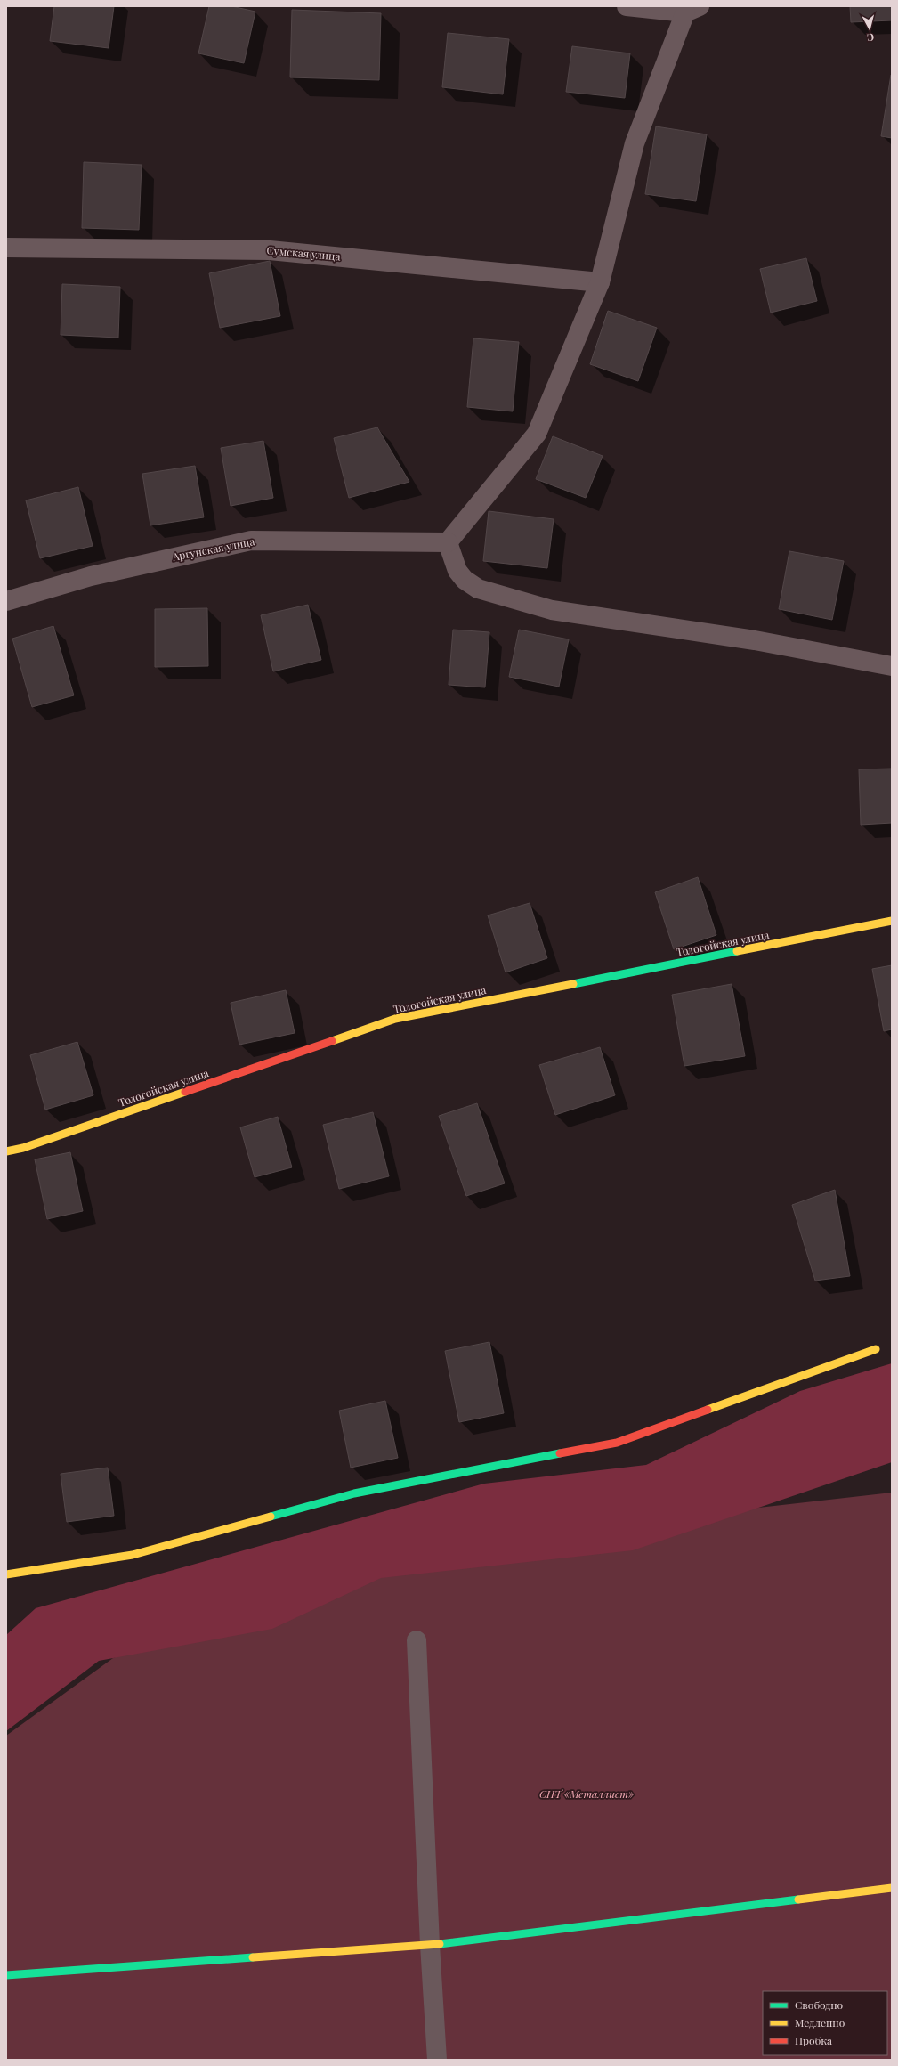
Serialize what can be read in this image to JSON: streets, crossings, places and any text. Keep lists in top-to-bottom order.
{
  "streets": {
    "street": ["Сумская улица", "Аргунская улица", "Тологойская улица"]
  },
  "parks": ["СНТ «Металлист»"],
  "legend": ["Свободно", "Медленно", "Пробка"],
  "north": "bottom"
}
